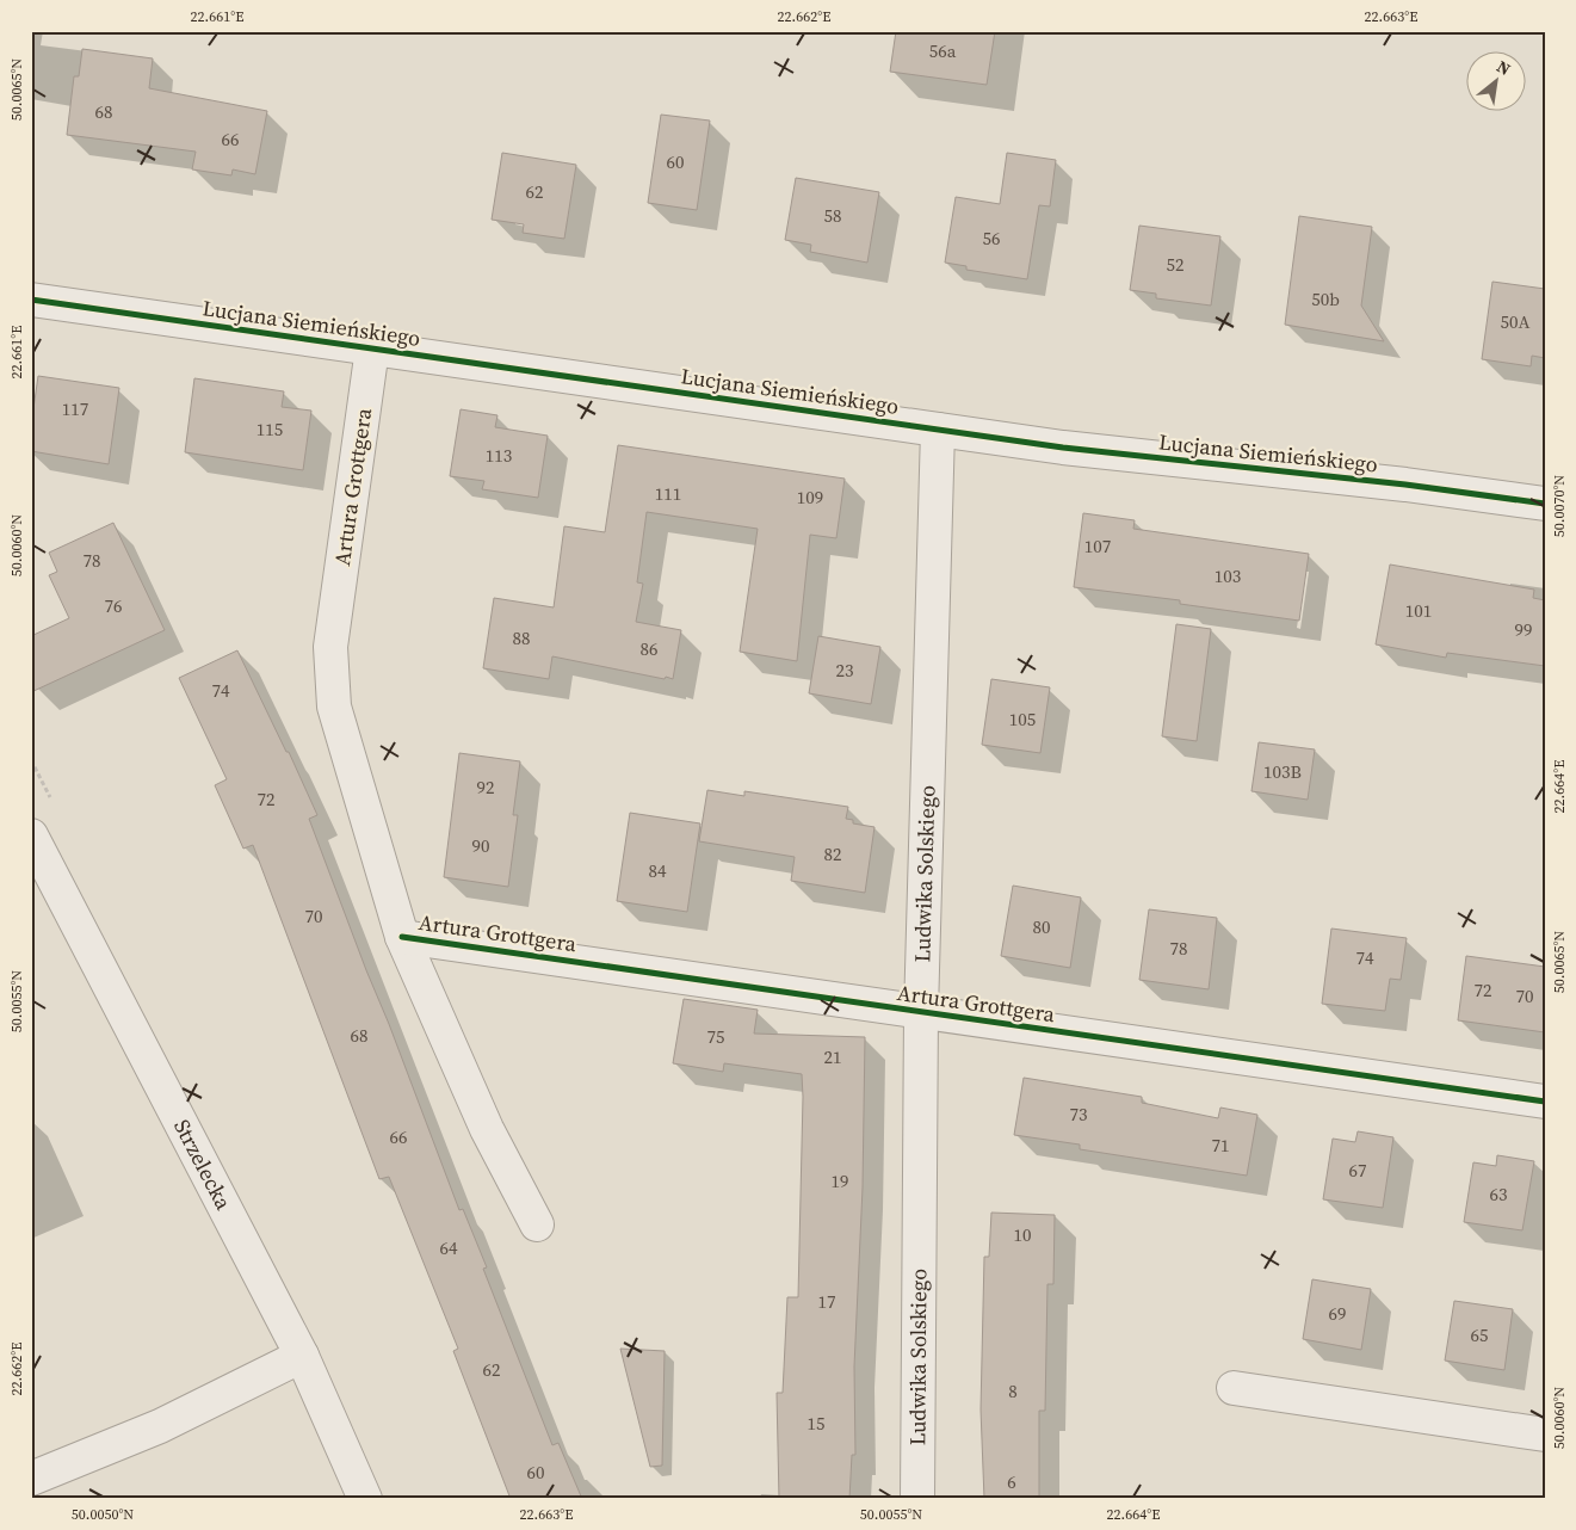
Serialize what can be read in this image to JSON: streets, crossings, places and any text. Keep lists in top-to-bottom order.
{
  "streets": {
    "street": [
      "Lucjana Siemieńskiego",
      "Artura Grottgera",
      "Ludwika Solskiego",
      "Strzelecka"
    ]
  },
  "crossings": [
    ["Lucjana Siemieńskiego", "Artura Grottgera"],
    ["Lucjana Siemieńskiego", "Ludwika Solskiego"],
    ["Artura Grottgera", "Ludwika Solskiego"]
  ],
  "house_numbers": [
    "56a",
    "68",
    "66",
    "60",
    "62",
    "58",
    "56",
    "52",
    "50b",
    "50A",
    "117",
    "115",
    "113",
    "111",
    "109",
    "107",
    "78",
    "103",
    "76",
    "101",
    "99",
    "88",
    "86",
    "23",
    "74",
    "105",
    "103B",
    "92",
    "72",
    "90",
    "82",
    "84",
    "70",
    "80",
    "78",
    "74",
    "72",
    "70",
    "68",
    "75",
    "21",
    "73",
    "66",
    "71",
    "67",
    "19",
    "63",
    "10",
    "64",
    "17",
    "69",
    "65",
    "62",
    "8",
    "15",
    "60",
    "6"
  ],
  "north": "top right",
  "coordinates": [
    "22.661°E",
    "22.662°E",
    "22.663°E",
    "50.0065°N",
    "50.0070°N",
    "50.0060°N",
    "22.664°E",
    "50.0055°N",
    "50.0050°N"
  ]
}
